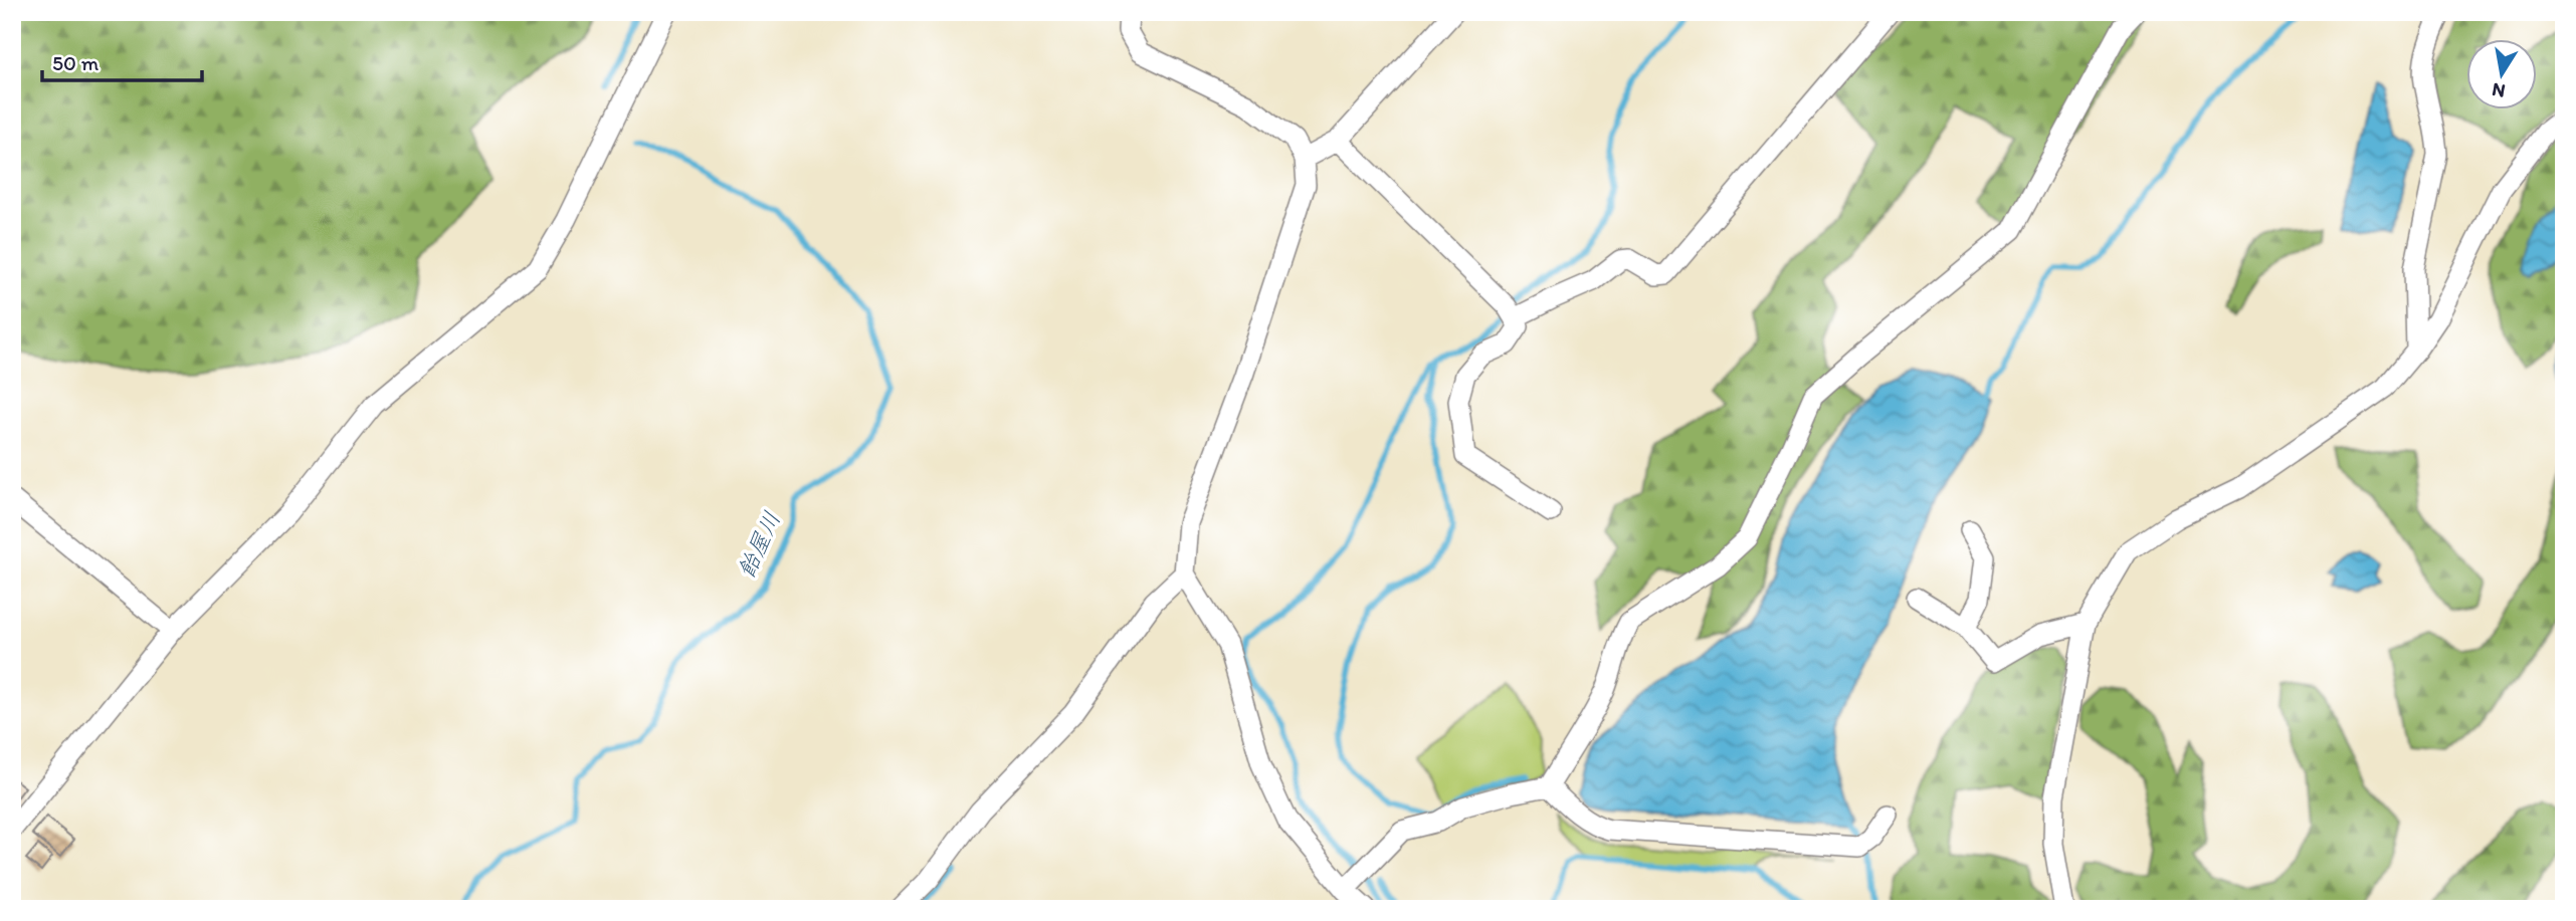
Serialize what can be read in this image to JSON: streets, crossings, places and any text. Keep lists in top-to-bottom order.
{
  "water": ["飴屋川"],
  "scale_bar": "50 m",
  "north": "bottom"
}
